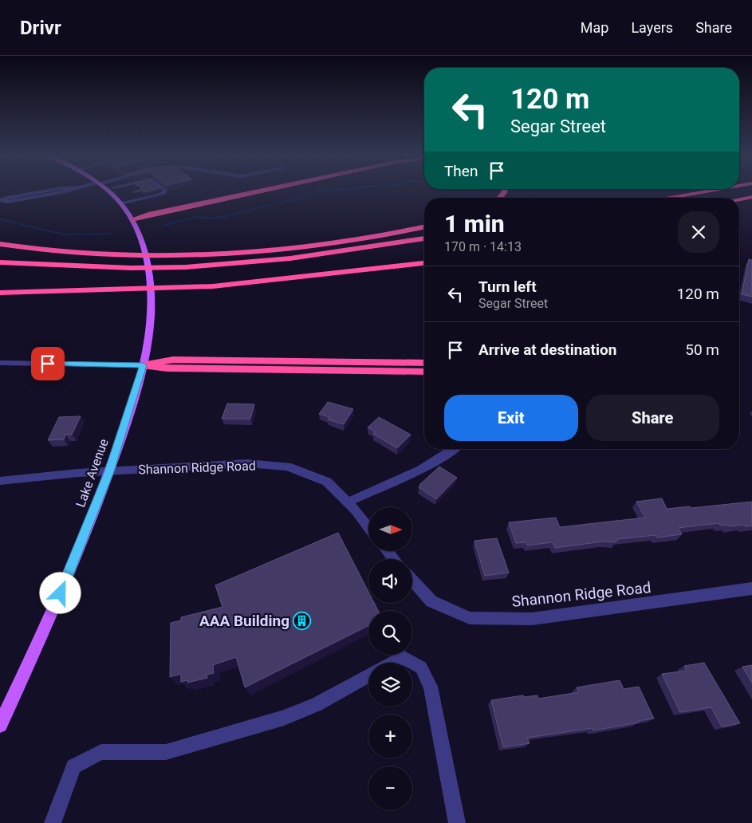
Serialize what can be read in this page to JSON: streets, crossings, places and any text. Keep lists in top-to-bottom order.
{
  "streets": {
    "main road": ["Lake Avenue"],
    "street": ["Shannon Ridge Road"]
  },
  "crossings": [
    ["Shannon Ridge Road", "Lake Avenue"]
  ],
  "places": {
    "building": ["AAA Building"]
  },
  "north": "right",
  "page": {
    "header": "Drivr",
    "nav": ["Map", "Layers", "Share"],
    "turn": ["120 m", "Segar Street"],
    "then": "Then",
    "heading": ["1 min", "170 m · 14:13"],
    "list": [
      {
        "name": "Turn left",
        "note": "Segar Street",
        "value": "120 m"
      },
      {
        "name": "Arrive at destination",
        "value": "50 m"
      }
    ],
    "buttons": ["Exit", "Share"],
    "map_buttons": ["+", "−"]
  }
}
